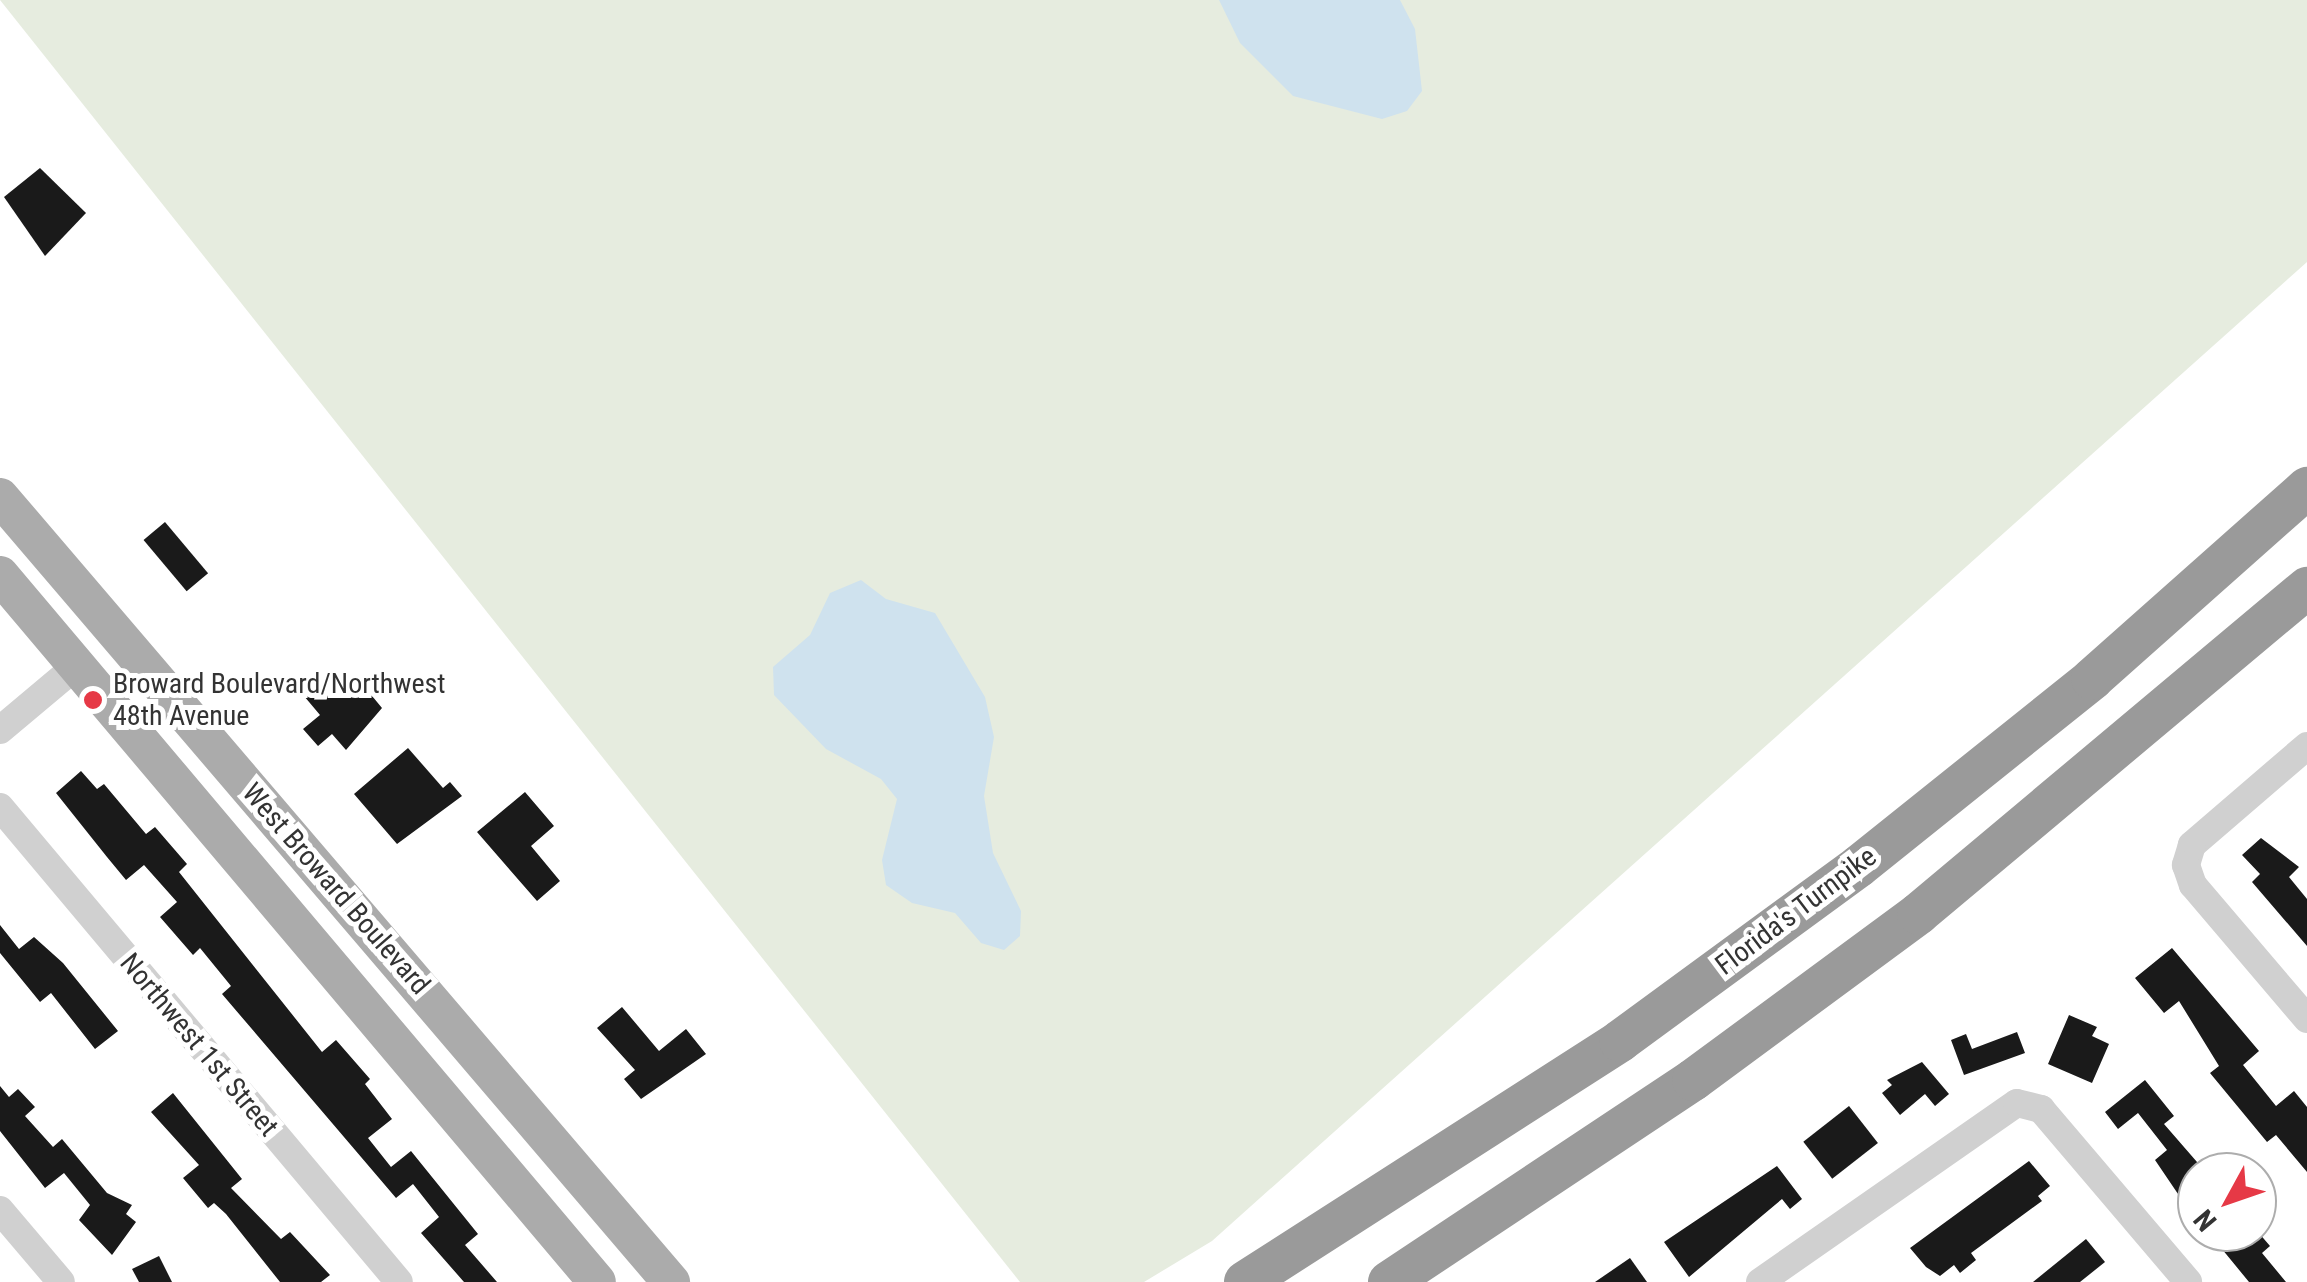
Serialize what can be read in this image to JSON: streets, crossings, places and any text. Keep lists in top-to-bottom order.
{
  "streets": {
    "highway": ["Florida's Turnpike"],
    "main road": ["West Broward Boulevard"],
    "street": ["Northwest 1st Street"]
  },
  "places": ["Broward Boulevard/Northwest 48th Avenue"],
  "north": "bottom left"
}
